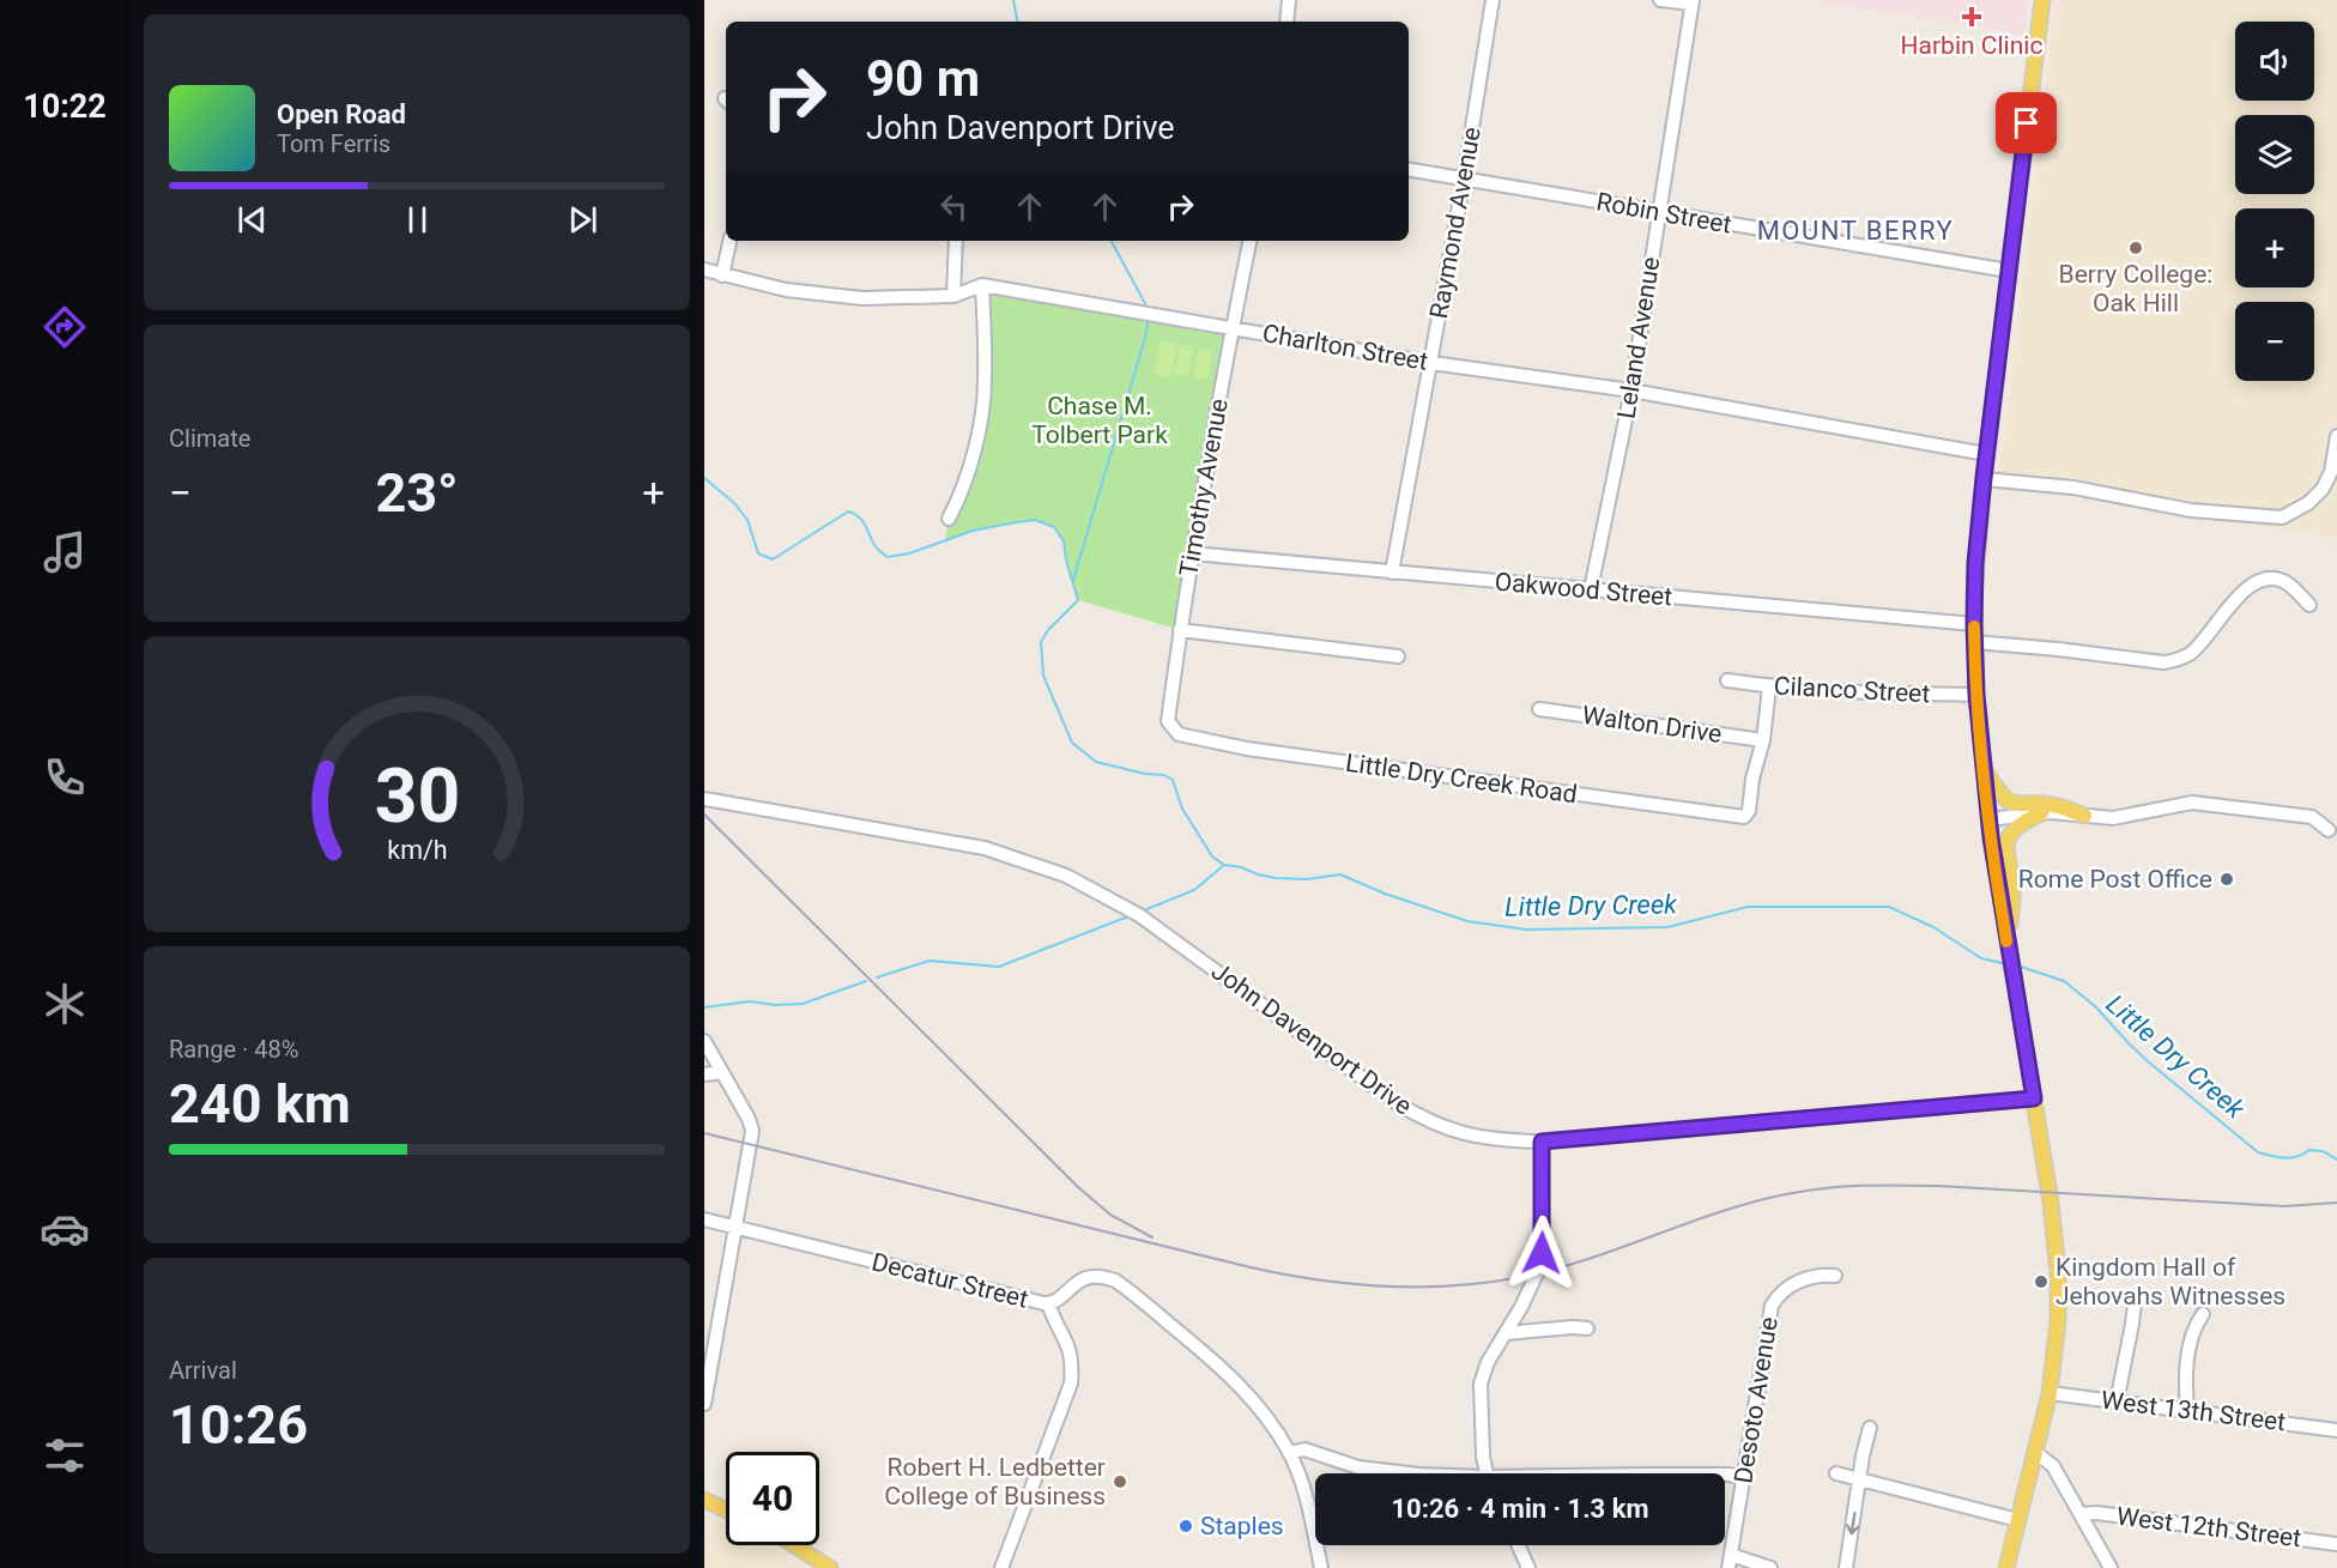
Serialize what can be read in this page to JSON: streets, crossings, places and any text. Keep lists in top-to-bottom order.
{
  "streets": {
    "street": [
      "Robin Street",
      "Raymond Avenue",
      "Leland Avenue",
      "Charlton Street",
      "Timothy Avenue",
      "Oakwood Street",
      "Cilanco Street",
      "Walton Drive",
      "Little Dry Creek Road",
      "John Davenport Drive",
      "Decatur Street",
      "Desoto Avenue",
      "West 13th Street",
      "West 12th Street"
    ]
  },
  "crossings": [
    ["Robin Street", "Raymond Avenue"],
    ["Robin Street", "Leland Avenue"],
    ["Raymond Avenue", "Charlton Street"],
    ["Raymond Avenue", "Oakwood Street"],
    ["Leland Avenue", "Charlton Street"],
    ["Leland Avenue", "Oakwood Street"],
    ["Charlton Street", "Timothy Avenue"],
    ["Timothy Avenue", "Oakwood Street"],
    ["Timothy Avenue", "Little Dry Creek Road"],
    ["Walton Drive", "Little Dry Creek Road"]
  ],
  "districts": ["MOUNT BERRY"],
  "water": ["Little Dry Creek"],
  "parks": ["Chase M. Tolbert Park"],
  "places": {
    "health": ["Harbin Clinic"],
    "other": [
      "Berry College: Oak Hill",
      "Rome Post Office",
      "Kingdom Hall of Jehovahs Witnesses",
      "Robert H. Ledbetter College of Business",
      "Staples"
    ]
  },
  "page": {
    "tabs": "10:22",
    "map_buttons": ["+", "−"],
    "turn": ["90 m", "John Davenport Drive"],
    "song": ["Open Road", "Tom Ferris"],
    "tile": [
      "Climate",
      ["Range · 48%", "240 km"],
      ["Arrival", "10:26"]
    ],
    "heat": ["−", "23°", "+"],
    "limit": "40",
    "trip": "10:26 · 4 min · 1.3 km",
    "gauge": ["30", "km/h"]
  }
}
